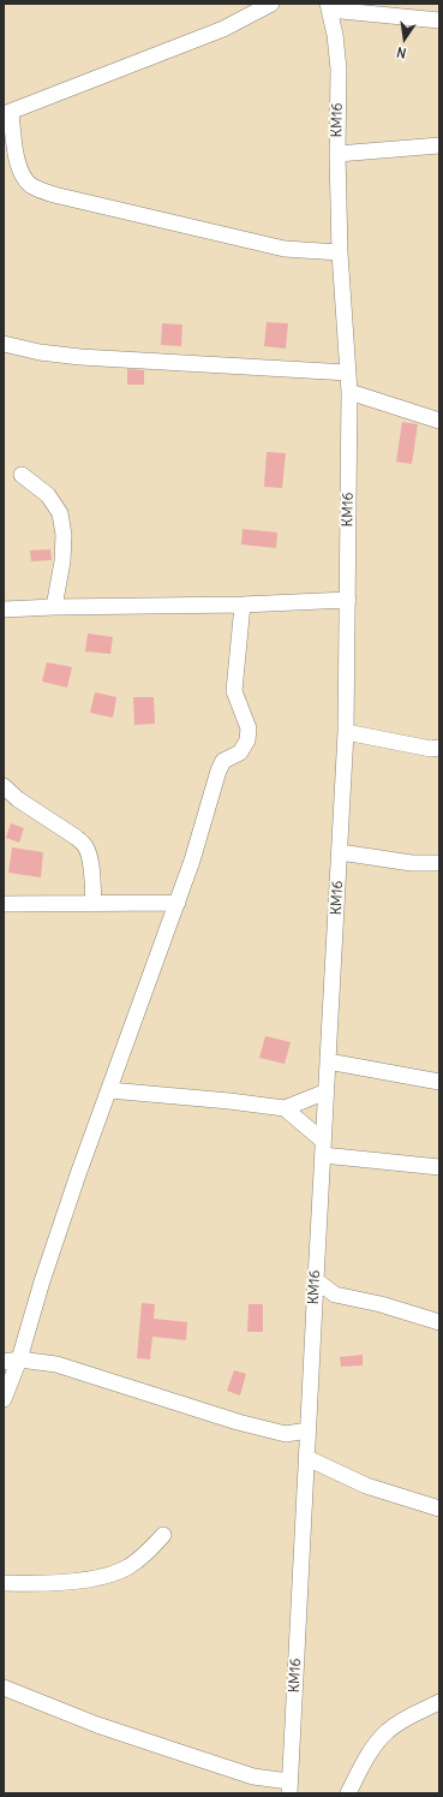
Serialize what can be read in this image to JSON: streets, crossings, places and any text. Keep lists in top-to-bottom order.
{
  "streets": {
    "street": ["KM16"]
  },
  "north": "bottom"
}
